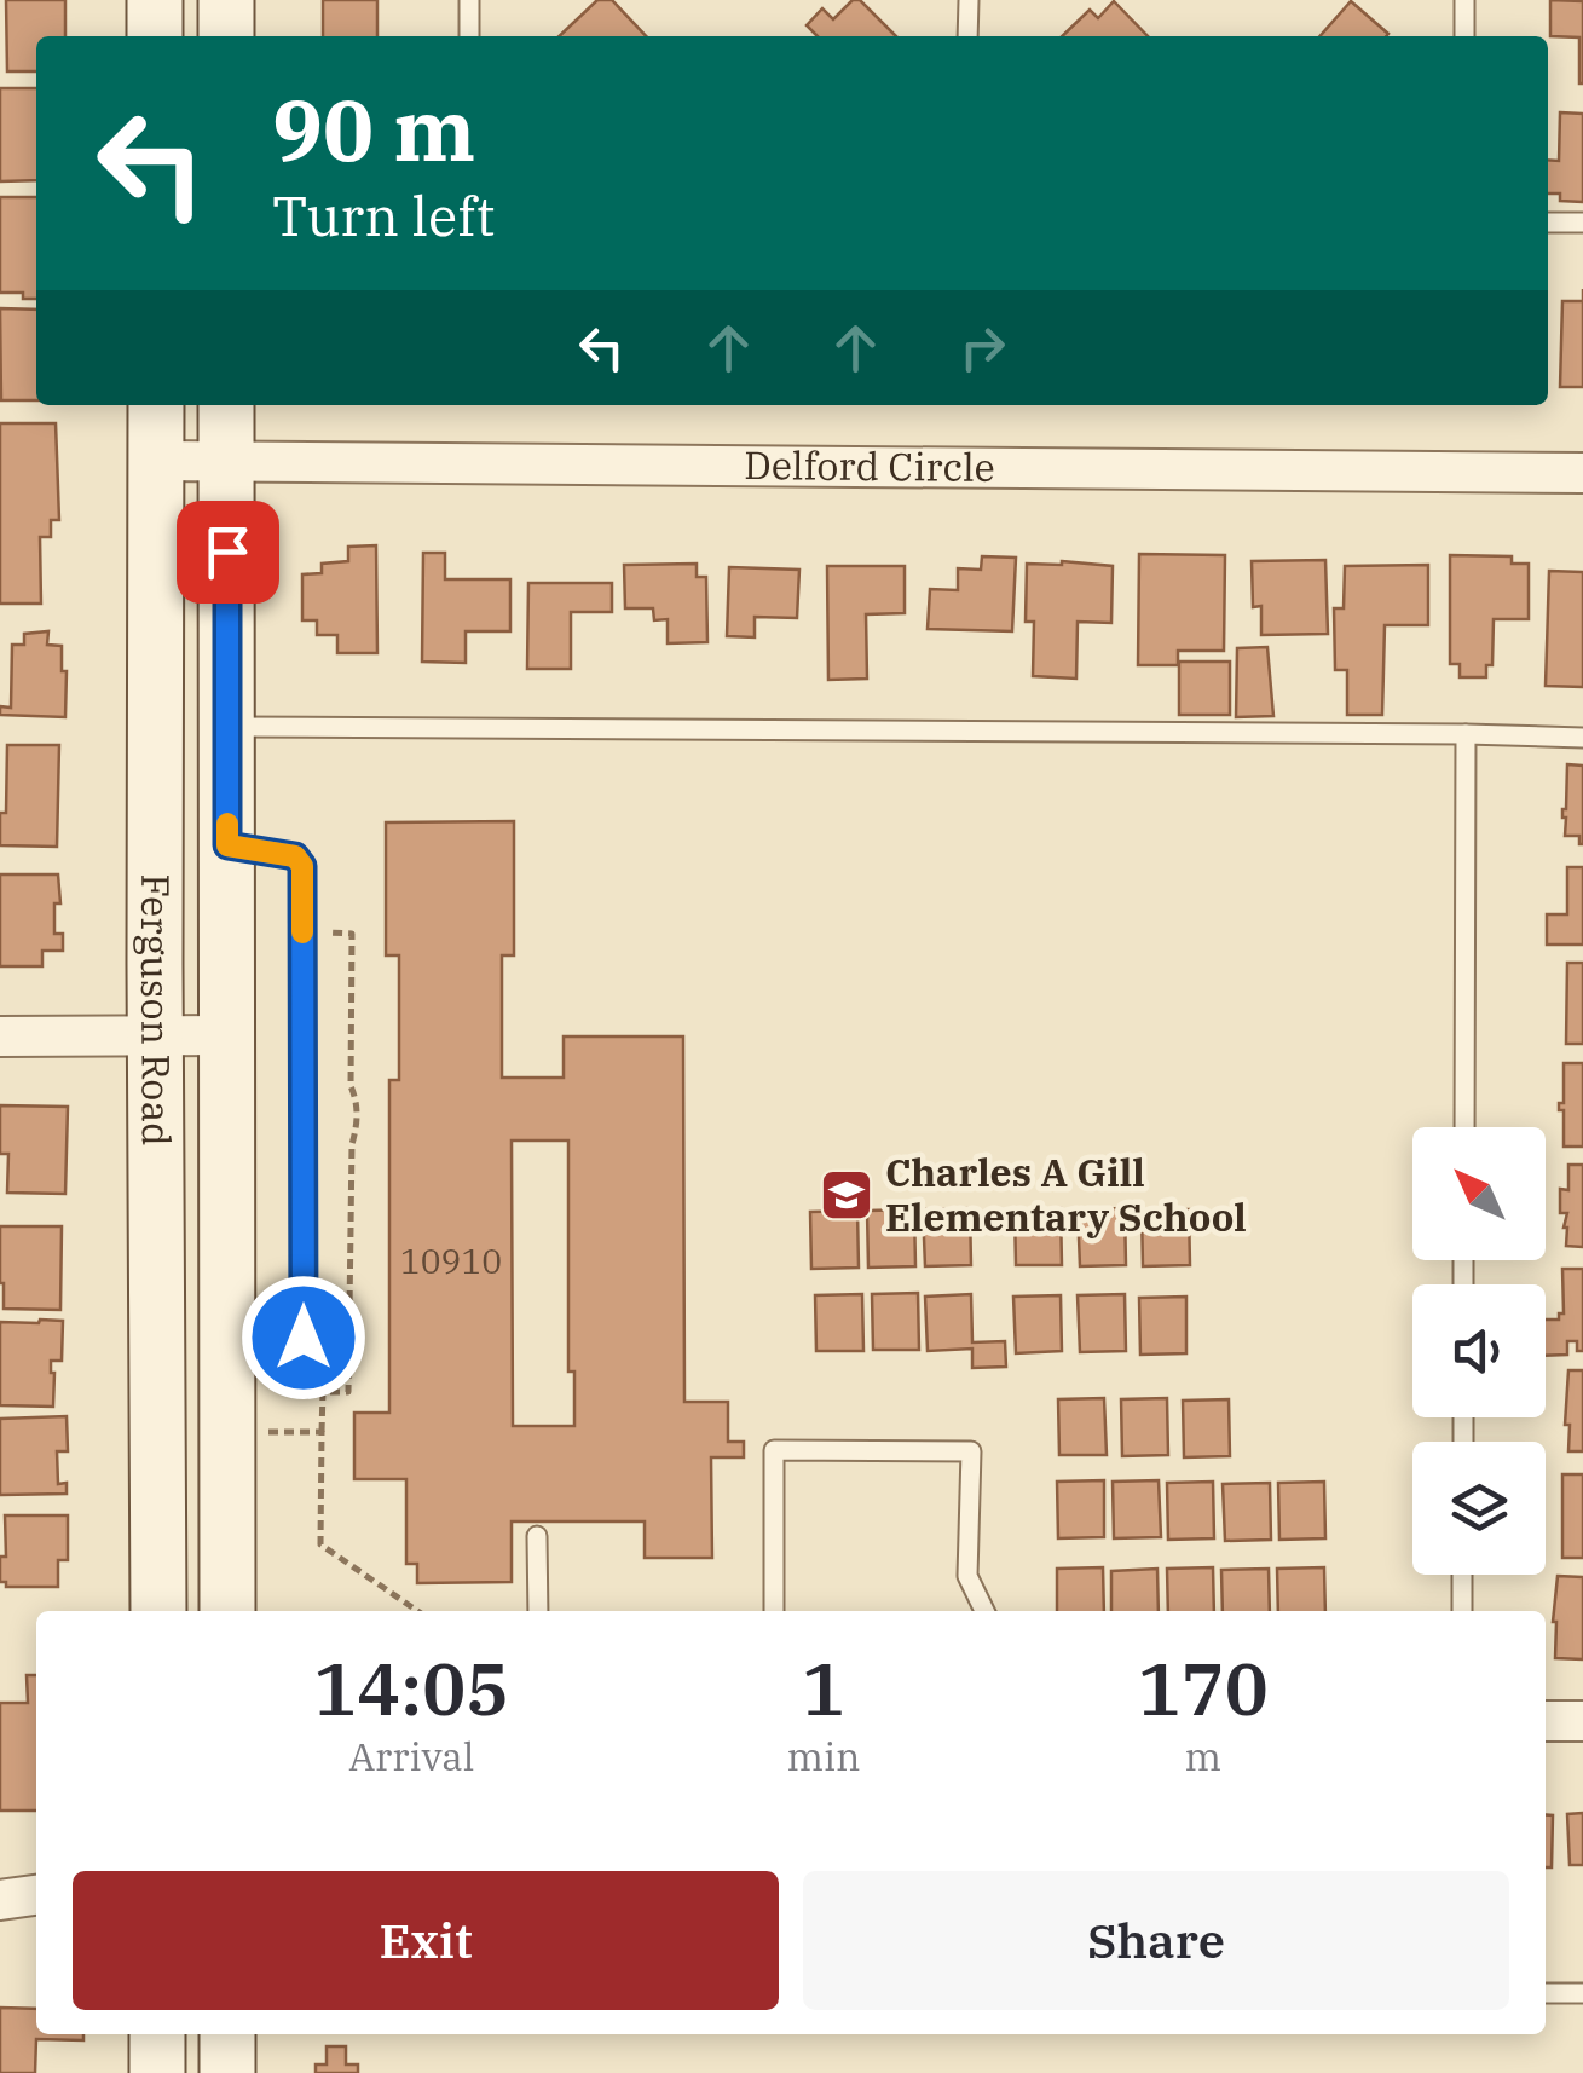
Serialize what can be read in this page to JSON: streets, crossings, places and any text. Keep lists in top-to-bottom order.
{
  "streets": {
    "main road": ["Ferguson Road"],
    "street": ["Delford Circle"]
  },
  "crossings": [
    ["Delford Circle", "Ferguson Road"]
  ],
  "places": {
    "school or university": ["Charles A Gill Elementary School"]
  },
  "house_numbers": ["10910"],
  "north": "top left",
  "page": {
    "turn": ["90 m", "Turn left"],
    "eta": [
      "14:05",
      "Arrival",
      "1",
      "min",
      "170",
      "m"
    ],
    "buttons": ["Exit", "Share"]
  }
}
